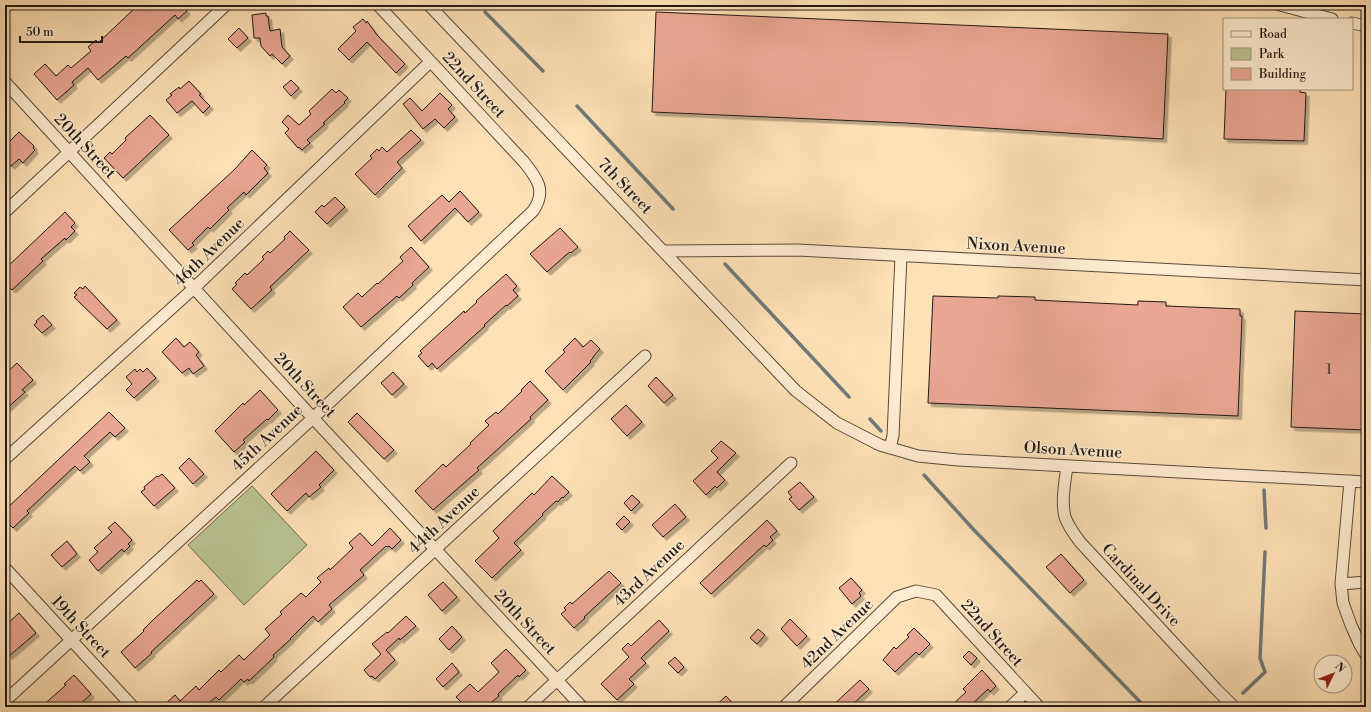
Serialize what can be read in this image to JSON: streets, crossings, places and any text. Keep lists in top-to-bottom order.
{
  "streets": {
    "street": [
      "22nd Street",
      "20th Street",
      "7th Street",
      "Nixon Avenue",
      "46th Avenue",
      "45th Avenue",
      "Olson Avenue",
      "44th Avenue",
      "43rd Avenue",
      "Cardinal Drive",
      "19th Street",
      "42nd Avenue"
    ]
  },
  "crossings": [
    ["22nd Street", "46th Avenue"],
    ["22nd Street", "45th Avenue"],
    ["22nd Street", "42nd Avenue"],
    ["20th Street", "46th Avenue"],
    ["20th Street", "45th Avenue"],
    ["20th Street", "44th Avenue"],
    ["20th Street", "43rd Avenue"],
    ["7th Street", "Nixon Avenue"],
    ["7th Street", "Olson Avenue"],
    ["45th Avenue", "19th Street"],
    ["Olson Avenue", "Cardinal Drive"]
  ],
  "house_numbers": ["1"],
  "legend": ["Road", "Park", "Building"],
  "scale_bar": "50 m",
  "north": "top right"
}
